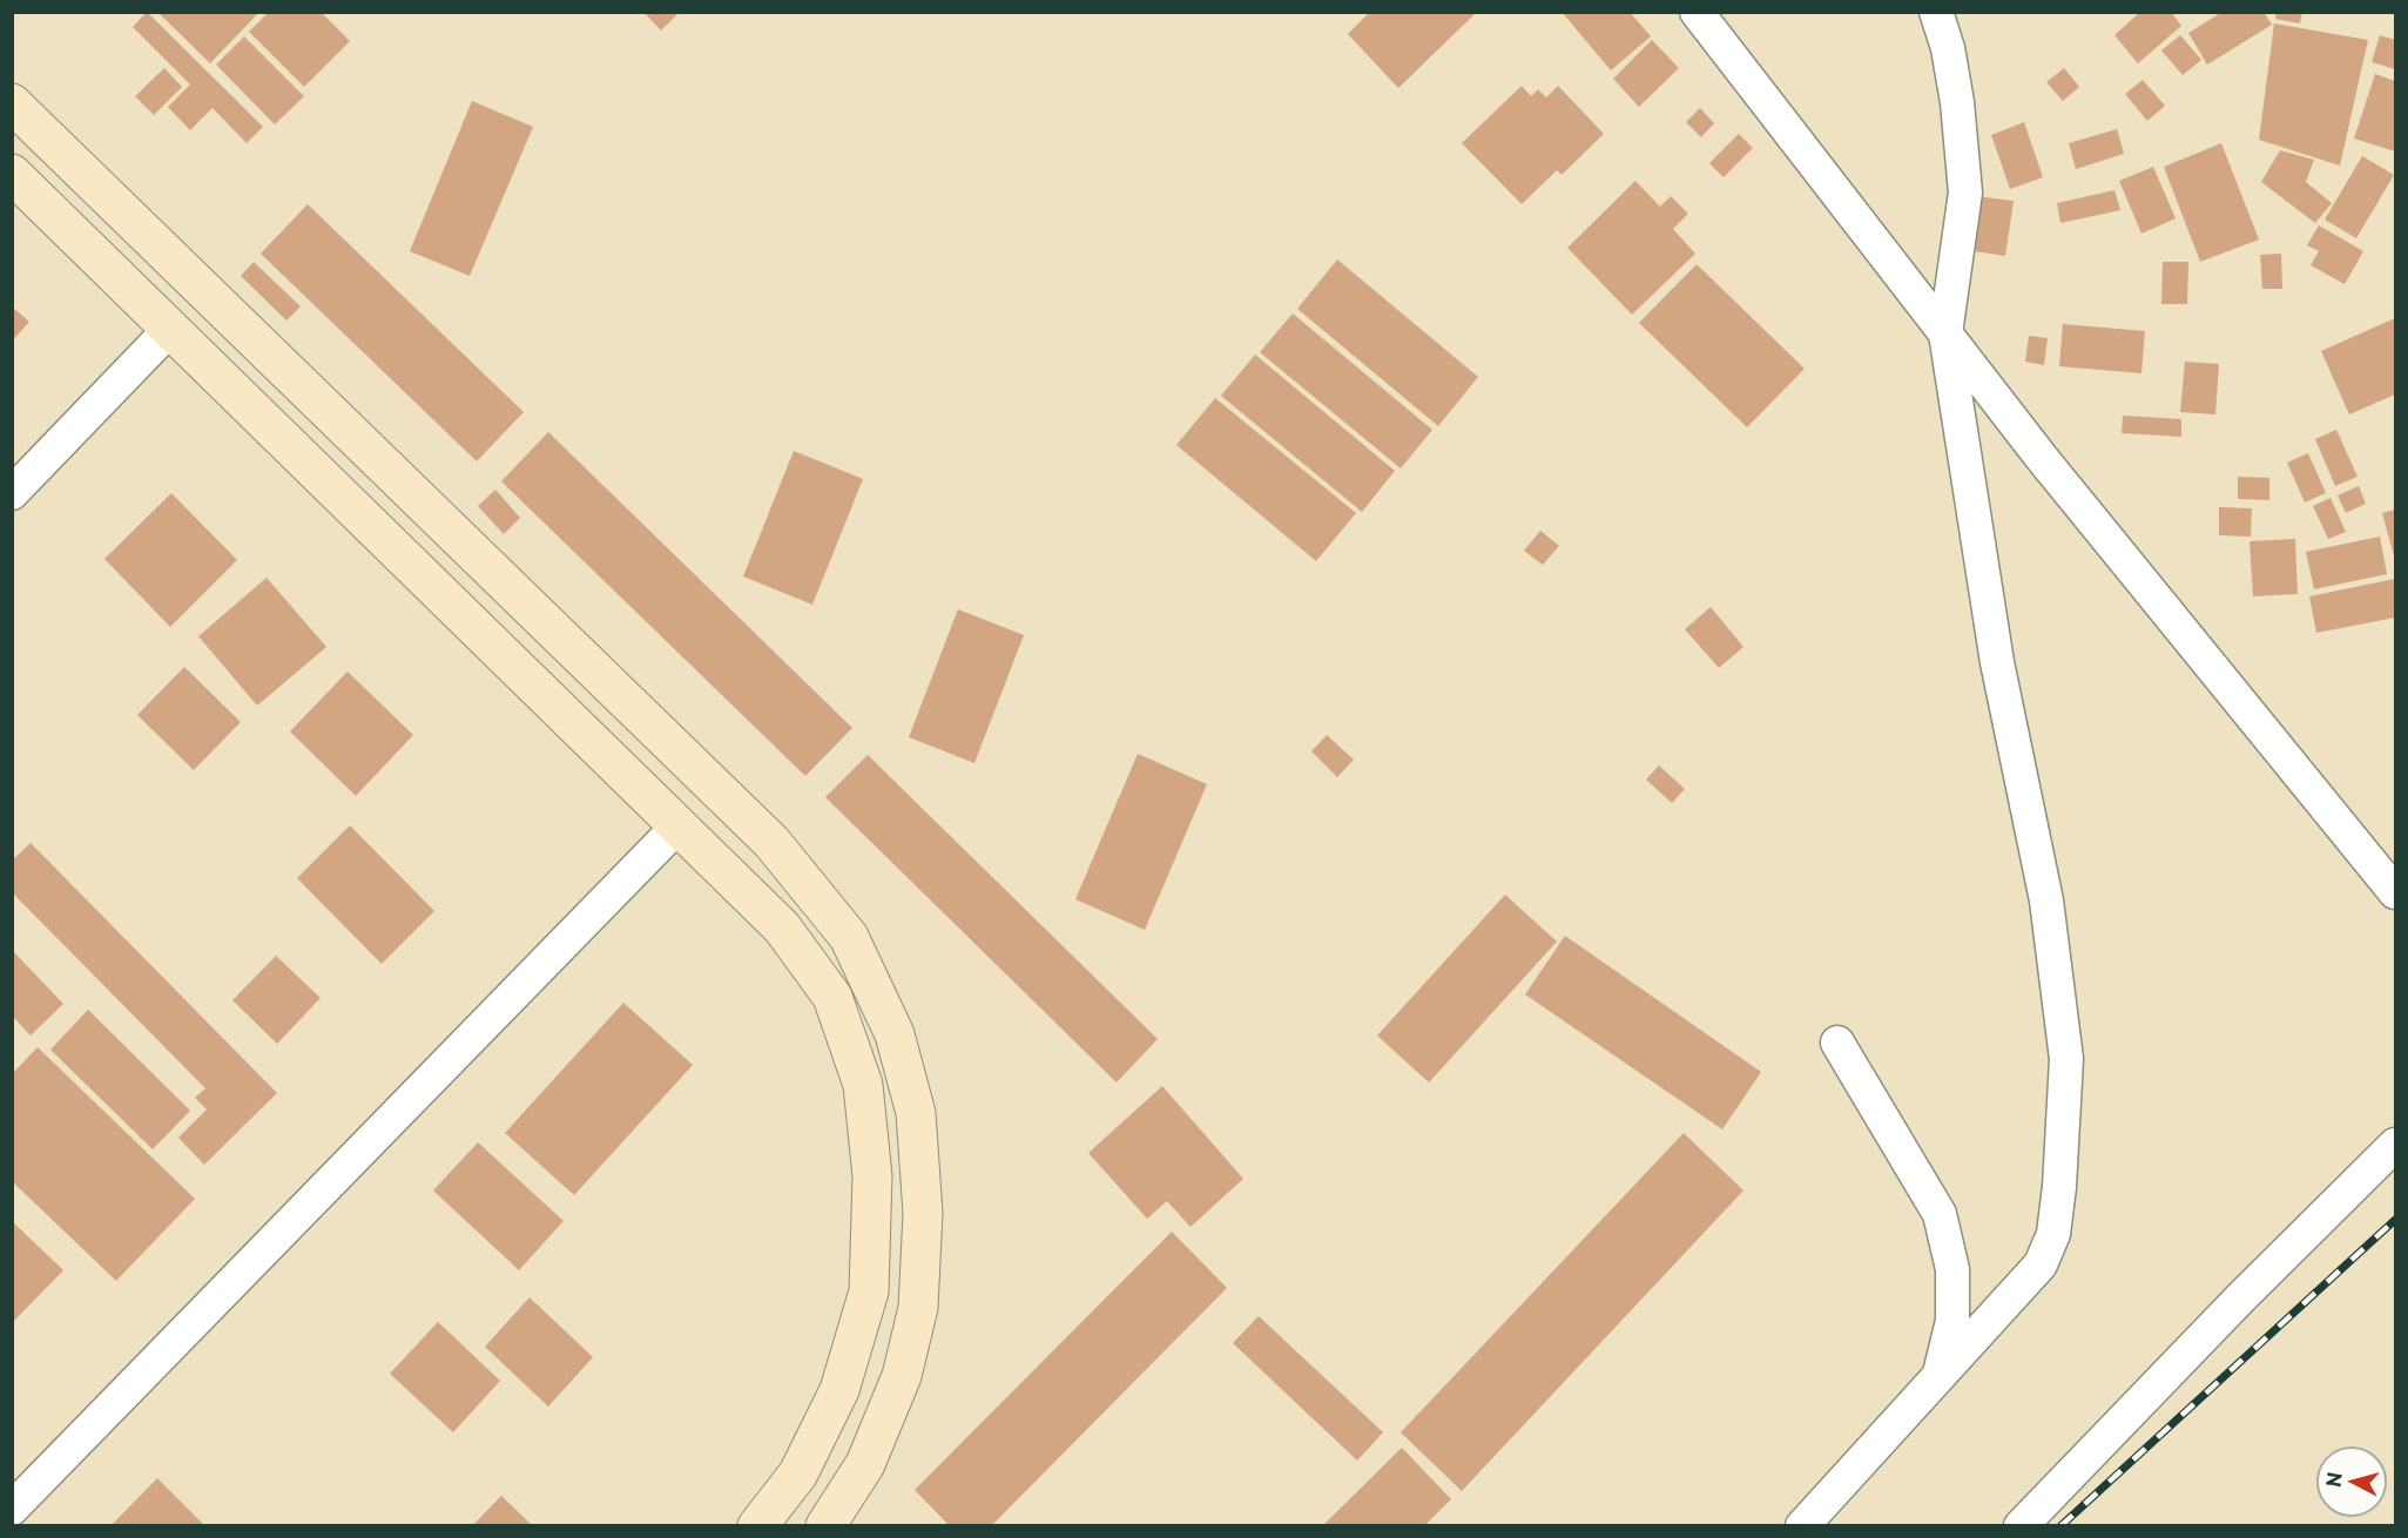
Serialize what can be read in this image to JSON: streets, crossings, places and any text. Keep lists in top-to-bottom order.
{
  "north": "left"
}
